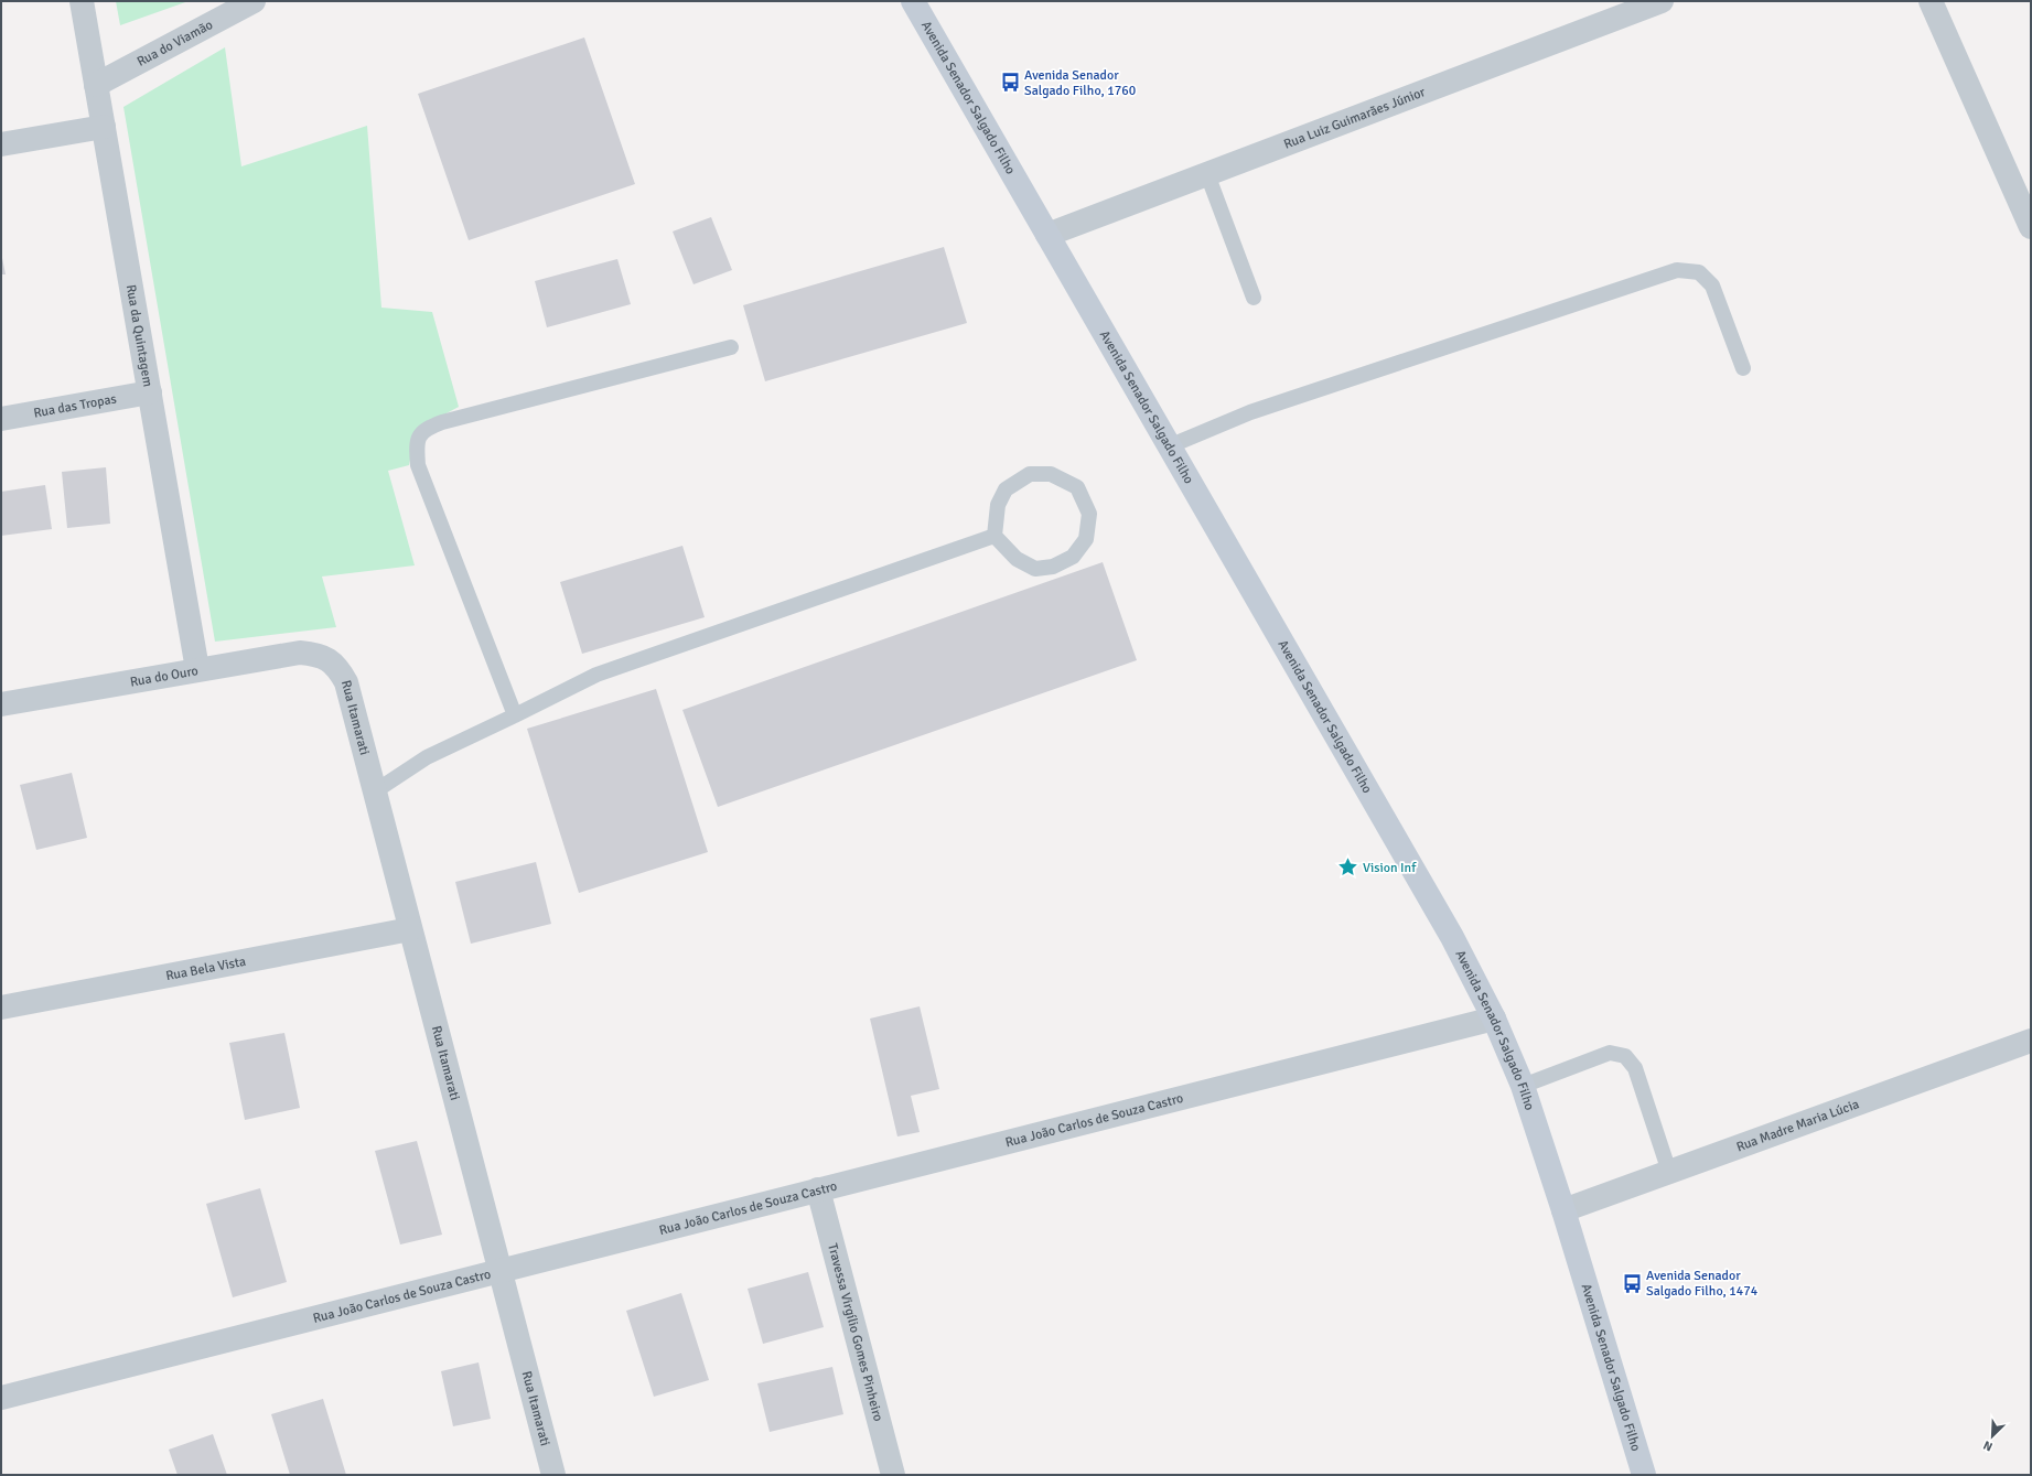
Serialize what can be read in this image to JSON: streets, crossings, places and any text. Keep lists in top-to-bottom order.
{
  "streets": {
    "main road": ["Avenida Senador Salgado Filho"],
    "street": [
      "Rua do Viamão",
      "Rua Luiz Guimarães Júnior",
      "Rua da Quintagem",
      "Rua das Tropas",
      "Rua do Ouro",
      "Rua Itamarati",
      "Rua Bela Vista",
      "Rua João Carlos de Souza Castro",
      "Rua Madre Maria Lúcia",
      "Travessa Virgílio Gomes Pinheiro"
    ]
  },
  "crossings": [
    ["Rua do Viamão", "Rua da Quintagem"],
    ["Avenida Senador Salgado Filho", "Rua Luiz Guimarães Júnior"],
    ["Avenida Senador Salgado Filho", "Rua João Carlos de Souza Castro"],
    ["Avenida Senador Salgado Filho", "Rua Madre Maria Lúcia"],
    ["Rua da Quintagem", "Rua das Tropas"],
    ["Rua da Quintagem", "Rua do Ouro"],
    ["Rua do Ouro", "Rua Itamarati"],
    ["Rua Itamarati", "Rua Bela Vista"],
    ["Rua Itamarati", "Rua João Carlos de Souza Castro"],
    ["Rua João Carlos de Souza Castro", "Travessa Virgílio Gomes Pinheiro"]
  ],
  "places": {
    "bus stop": ["Avenida Senador Salgado Filho, 1760", "Avenida Senador Salgado Filho, 1474"],
    "place": ["Vision Inf"]
  },
  "north": "bottom left"
}
